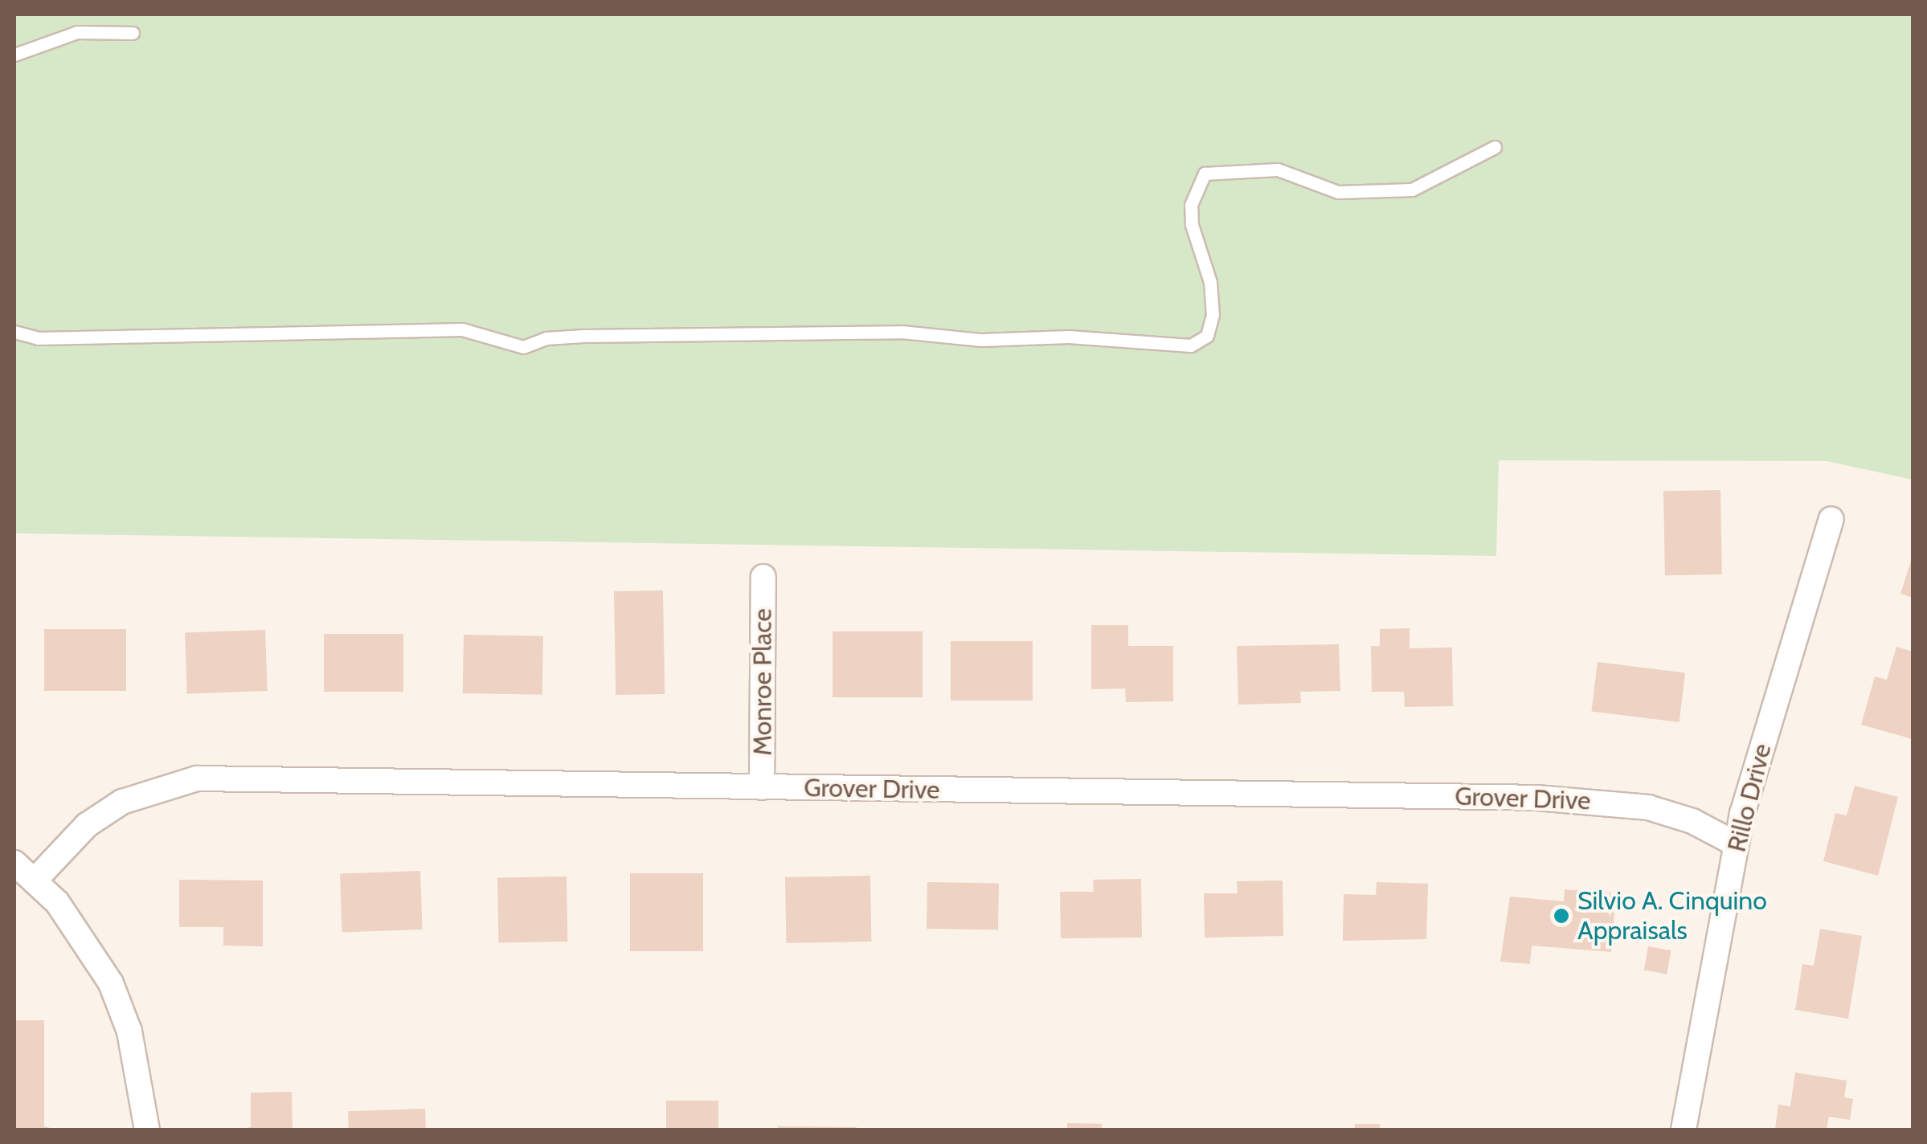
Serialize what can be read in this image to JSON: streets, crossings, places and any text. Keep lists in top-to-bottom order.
{
  "streets": {
    "street": ["Monroe Place", "Grover Drive", "Rillo Drive"]
  },
  "crossings": [
    ["Monroe Place", "Grover Drive"],
    ["Grover Drive", "Rillo Drive"]
  ],
  "places": ["Silvio A. Cinquino Appraisals"]
}
